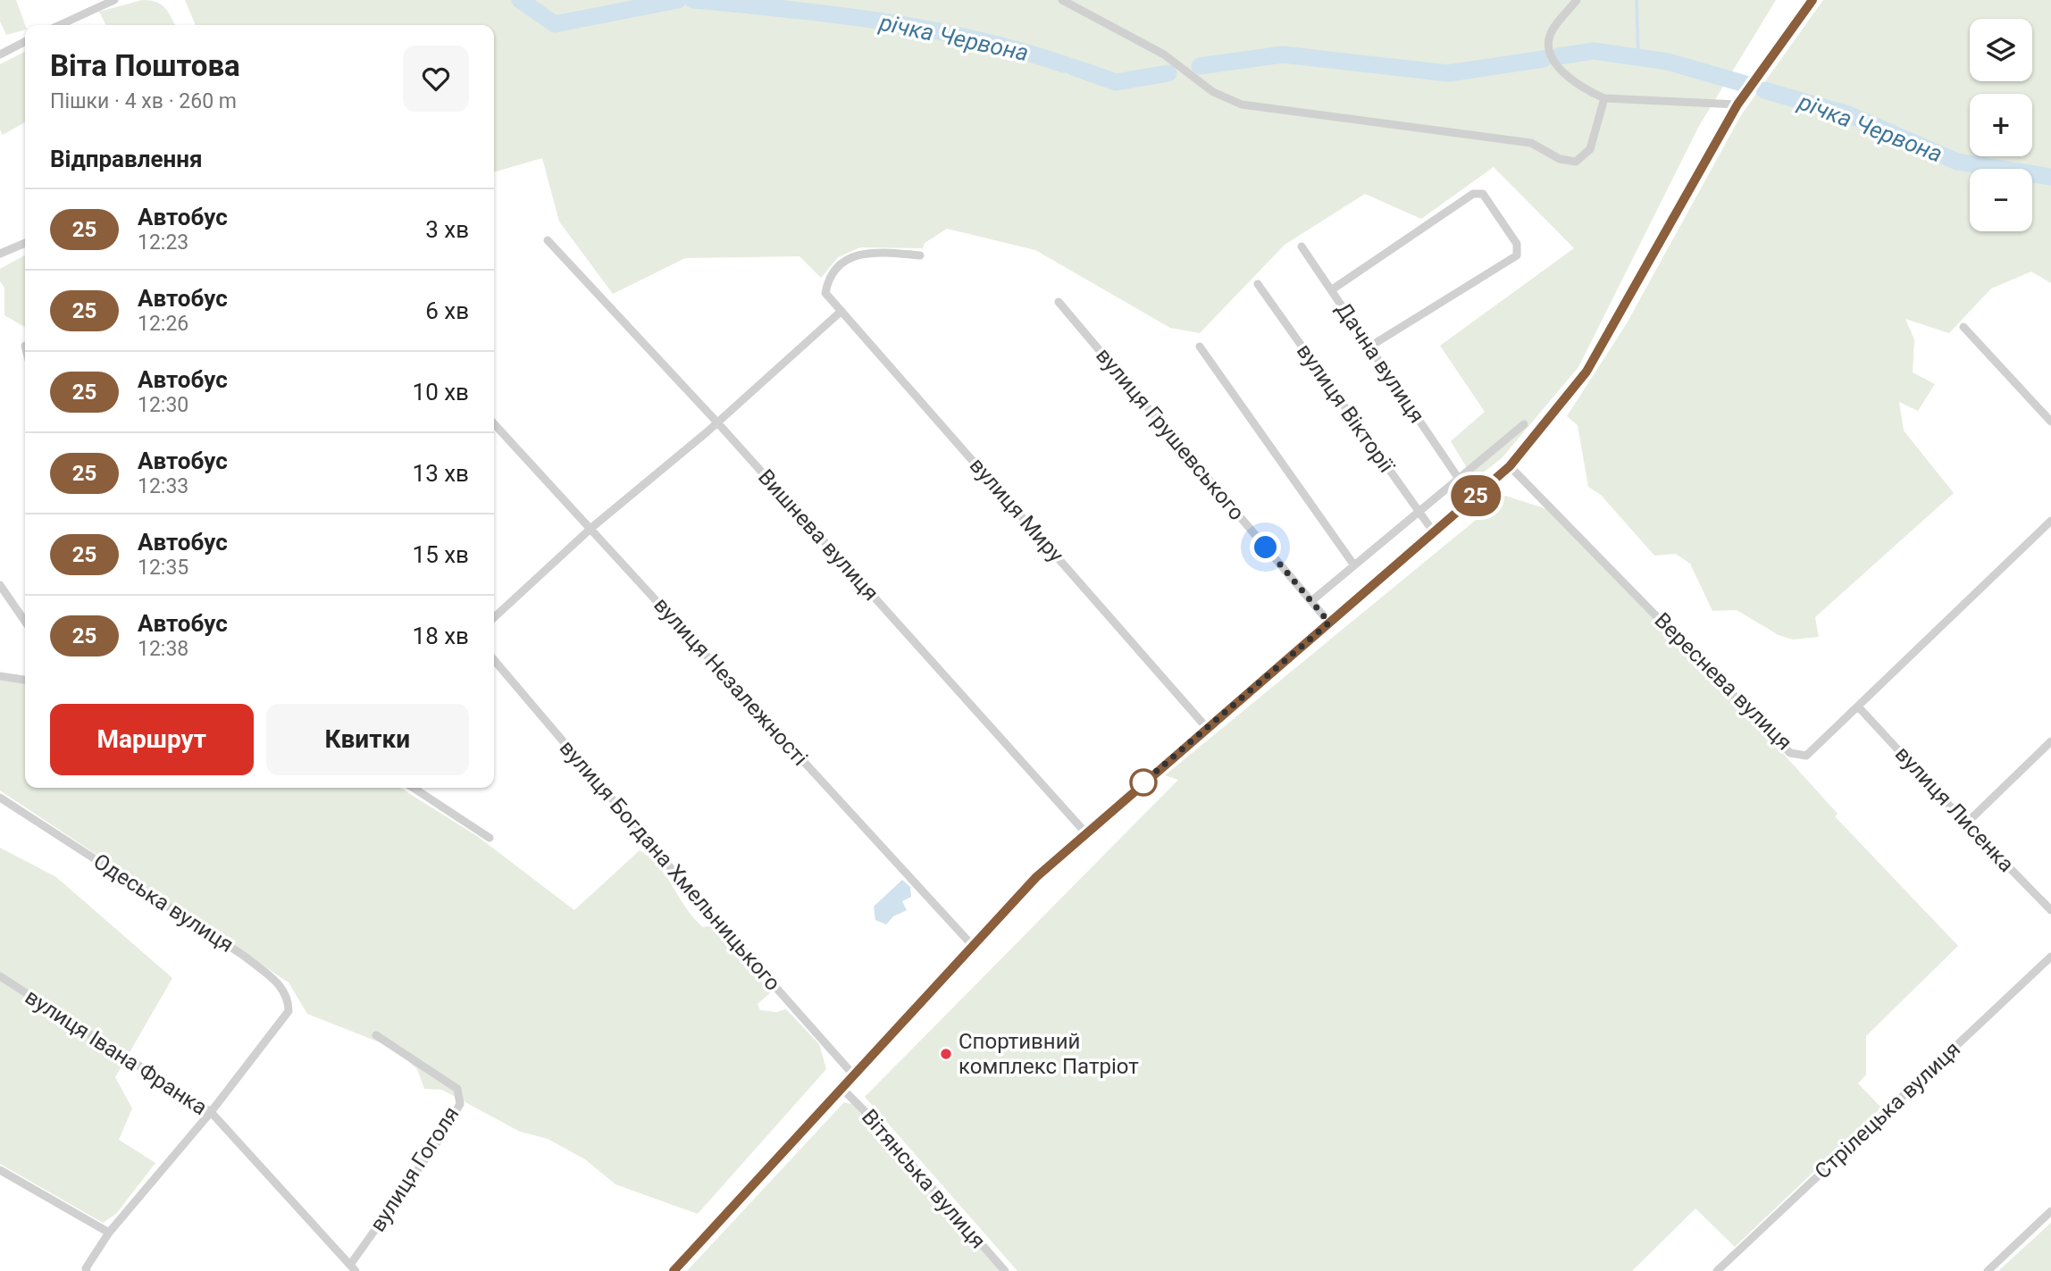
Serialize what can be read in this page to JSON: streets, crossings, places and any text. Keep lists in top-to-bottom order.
{
  "streets": {
    "street": [
      "Дачна вулиця",
      "вулиця Вікторії",
      "вулиця Грушевського",
      "вулиця Миру",
      "Вишнева вулиця",
      "вулиця Незалежності",
      "Вереснева вулиця",
      "вулиця Лисенка",
      "вулиця Богдана Хмельницького",
      "Одеська вулиця",
      "вулиця Івана Франка",
      "Стрілецька вулиця",
      "вулиця Гоголя",
      "Вітянська вулиця"
    ]
  },
  "crossings": [
    ["Вереснева вулиця", "вулиця Лисенка"],
    ["Одеська вулиця", "вулиця Івана Франка"],
    ["вулиця Івана Франка", "вулиця Гоголя"]
  ],
  "water": ["річка Червона"],
  "places": ["Спортивний комплекс Патріот"],
  "lines": ["bus line 25"],
  "page": {
    "on_map": "25",
    "map_buttons": ["+", "−"],
    "heading": [
      ["Віта Поштова", "Пішки · 4 хв · 260 m"],
      "Відправлення"
    ],
    "list": [
      {
        "mark": "25",
        "name": "Автобус",
        "note": "12:23",
        "value": "3 хв"
      },
      {
        "mark": "25",
        "name": "Автобус",
        "note": "12:26",
        "value": "6 хв"
      },
      {
        "mark": "25",
        "name": "Автобус",
        "note": "12:30",
        "value": "10 хв"
      },
      {
        "mark": "25",
        "name": "Автобус",
        "note": "12:33",
        "value": "13 хв"
      },
      {
        "mark": "25",
        "name": "Автобус",
        "note": "12:35",
        "value": "15 хв"
      },
      {
        "mark": "25",
        "name": "Автобус",
        "note": "12:38",
        "value": "18 хв"
      }
    ],
    "buttons": ["Маршрут", "Квитки"]
  }
}
